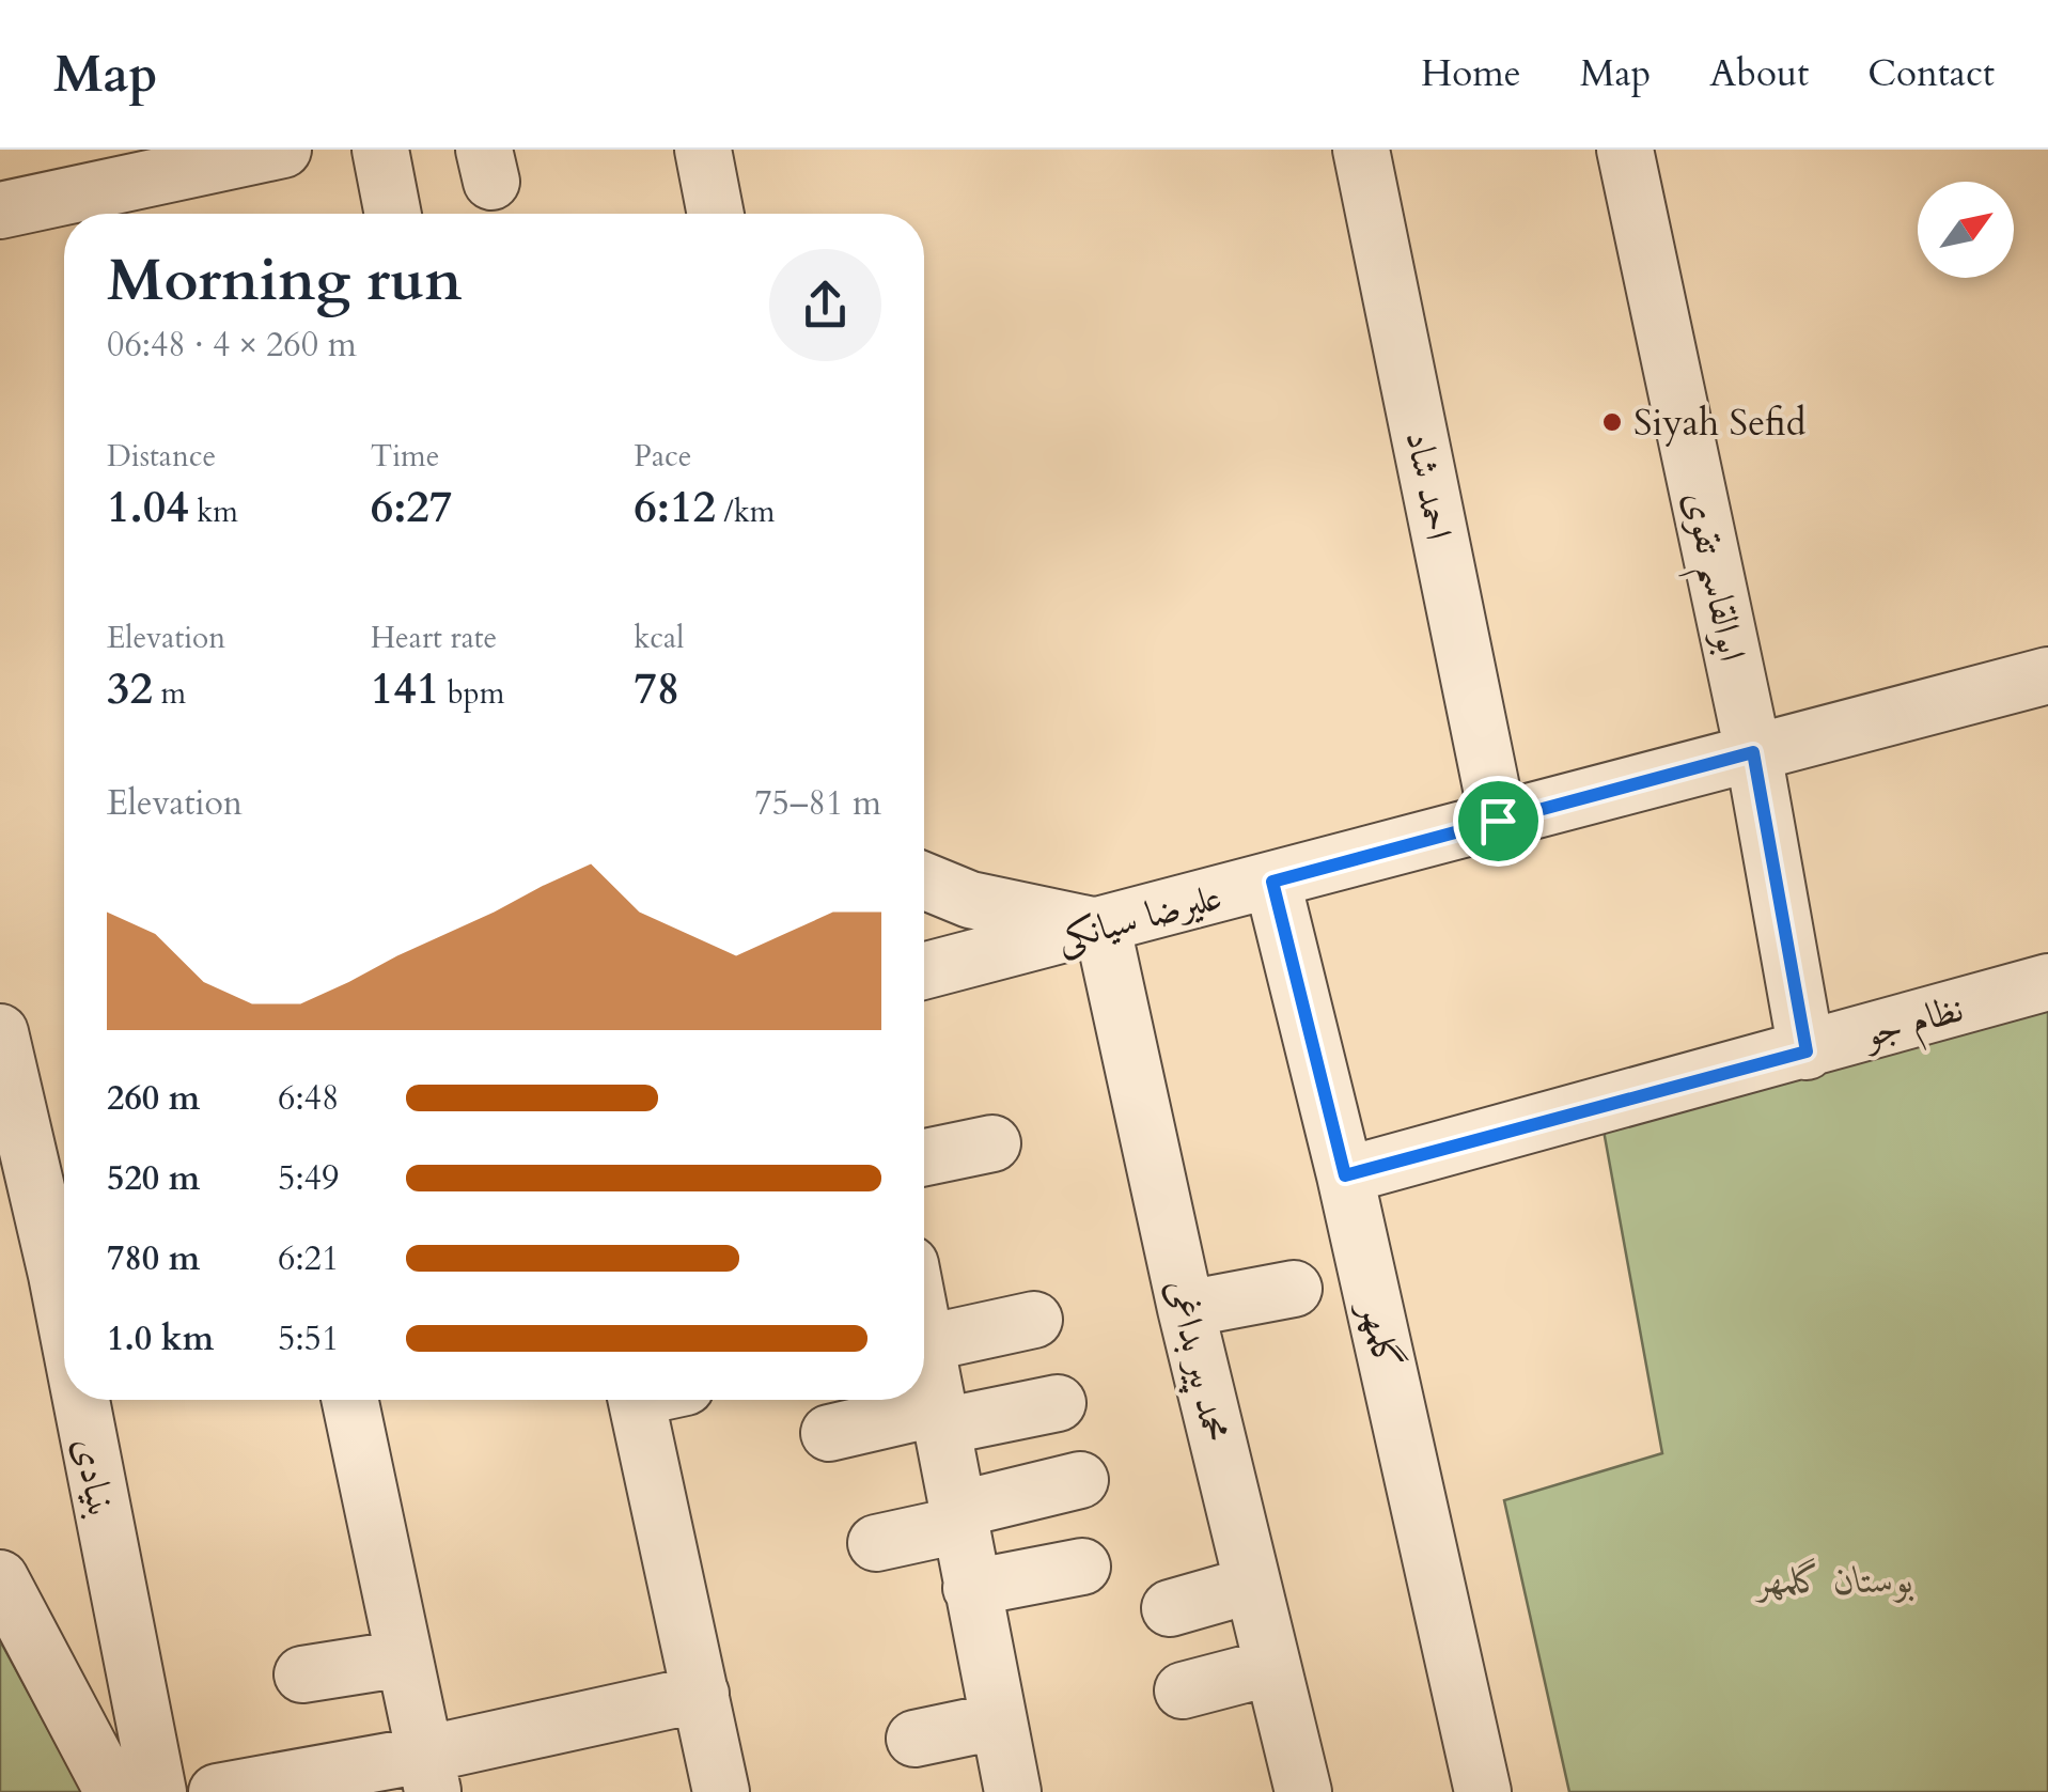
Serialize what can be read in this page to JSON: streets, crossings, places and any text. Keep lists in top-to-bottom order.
{
  "streets": {
    "street": [
      "احمد شاد",
      "ابوالقاسم تقوی",
      "علیرضا سیانکی",
      "نظام جو",
      "گلمهر",
      "محمد پیر بداغی",
      "بنیادی"
    ]
  },
  "crossings": [
    ["احمد شاد", "علیرضا سیانکی"],
    ["ابوالقاسم تقوی", "علیرضا سیانکی"],
    ["ابوالقاسم تقوی", "نظام جو"],
    ["علیرضا سیانکی", "گلمهر"],
    ["علیرضا سیانکی", "محمد پیر بداغی"],
    ["نظام جو", "گلمهر"]
  ],
  "parks": ["بوستان گلمهر"],
  "places": ["Siyah Sefid"],
  "north": "top right",
  "page": {
    "header": "Map",
    "nav": [
      "Home",
      "Map",
      "About",
      "Contact"
    ],
    "heading": ["Morning run", "06:48 · 4 × 260 m"],
    "stats": [
      ["Distance", "1.04 km"],
      ["Time", "6:27"],
      ["Pace", "6:12 /km"],
      ["Elevation", "32 m"],
      ["Heart rate", "141 bpm"],
      ["kcal", "78"]
    ],
    "chart": ["Elevation", "75–81 m"],
    "list": [
      {
        "name": "260 m",
        "note": "6:48"
      },
      {
        "name": "520 m",
        "note": "5:49"
      },
      {
        "name": "780 m",
        "note": "6:21"
      },
      {
        "name": "1.0 km",
        "note": "5:51"
      }
    ]
  }
}
